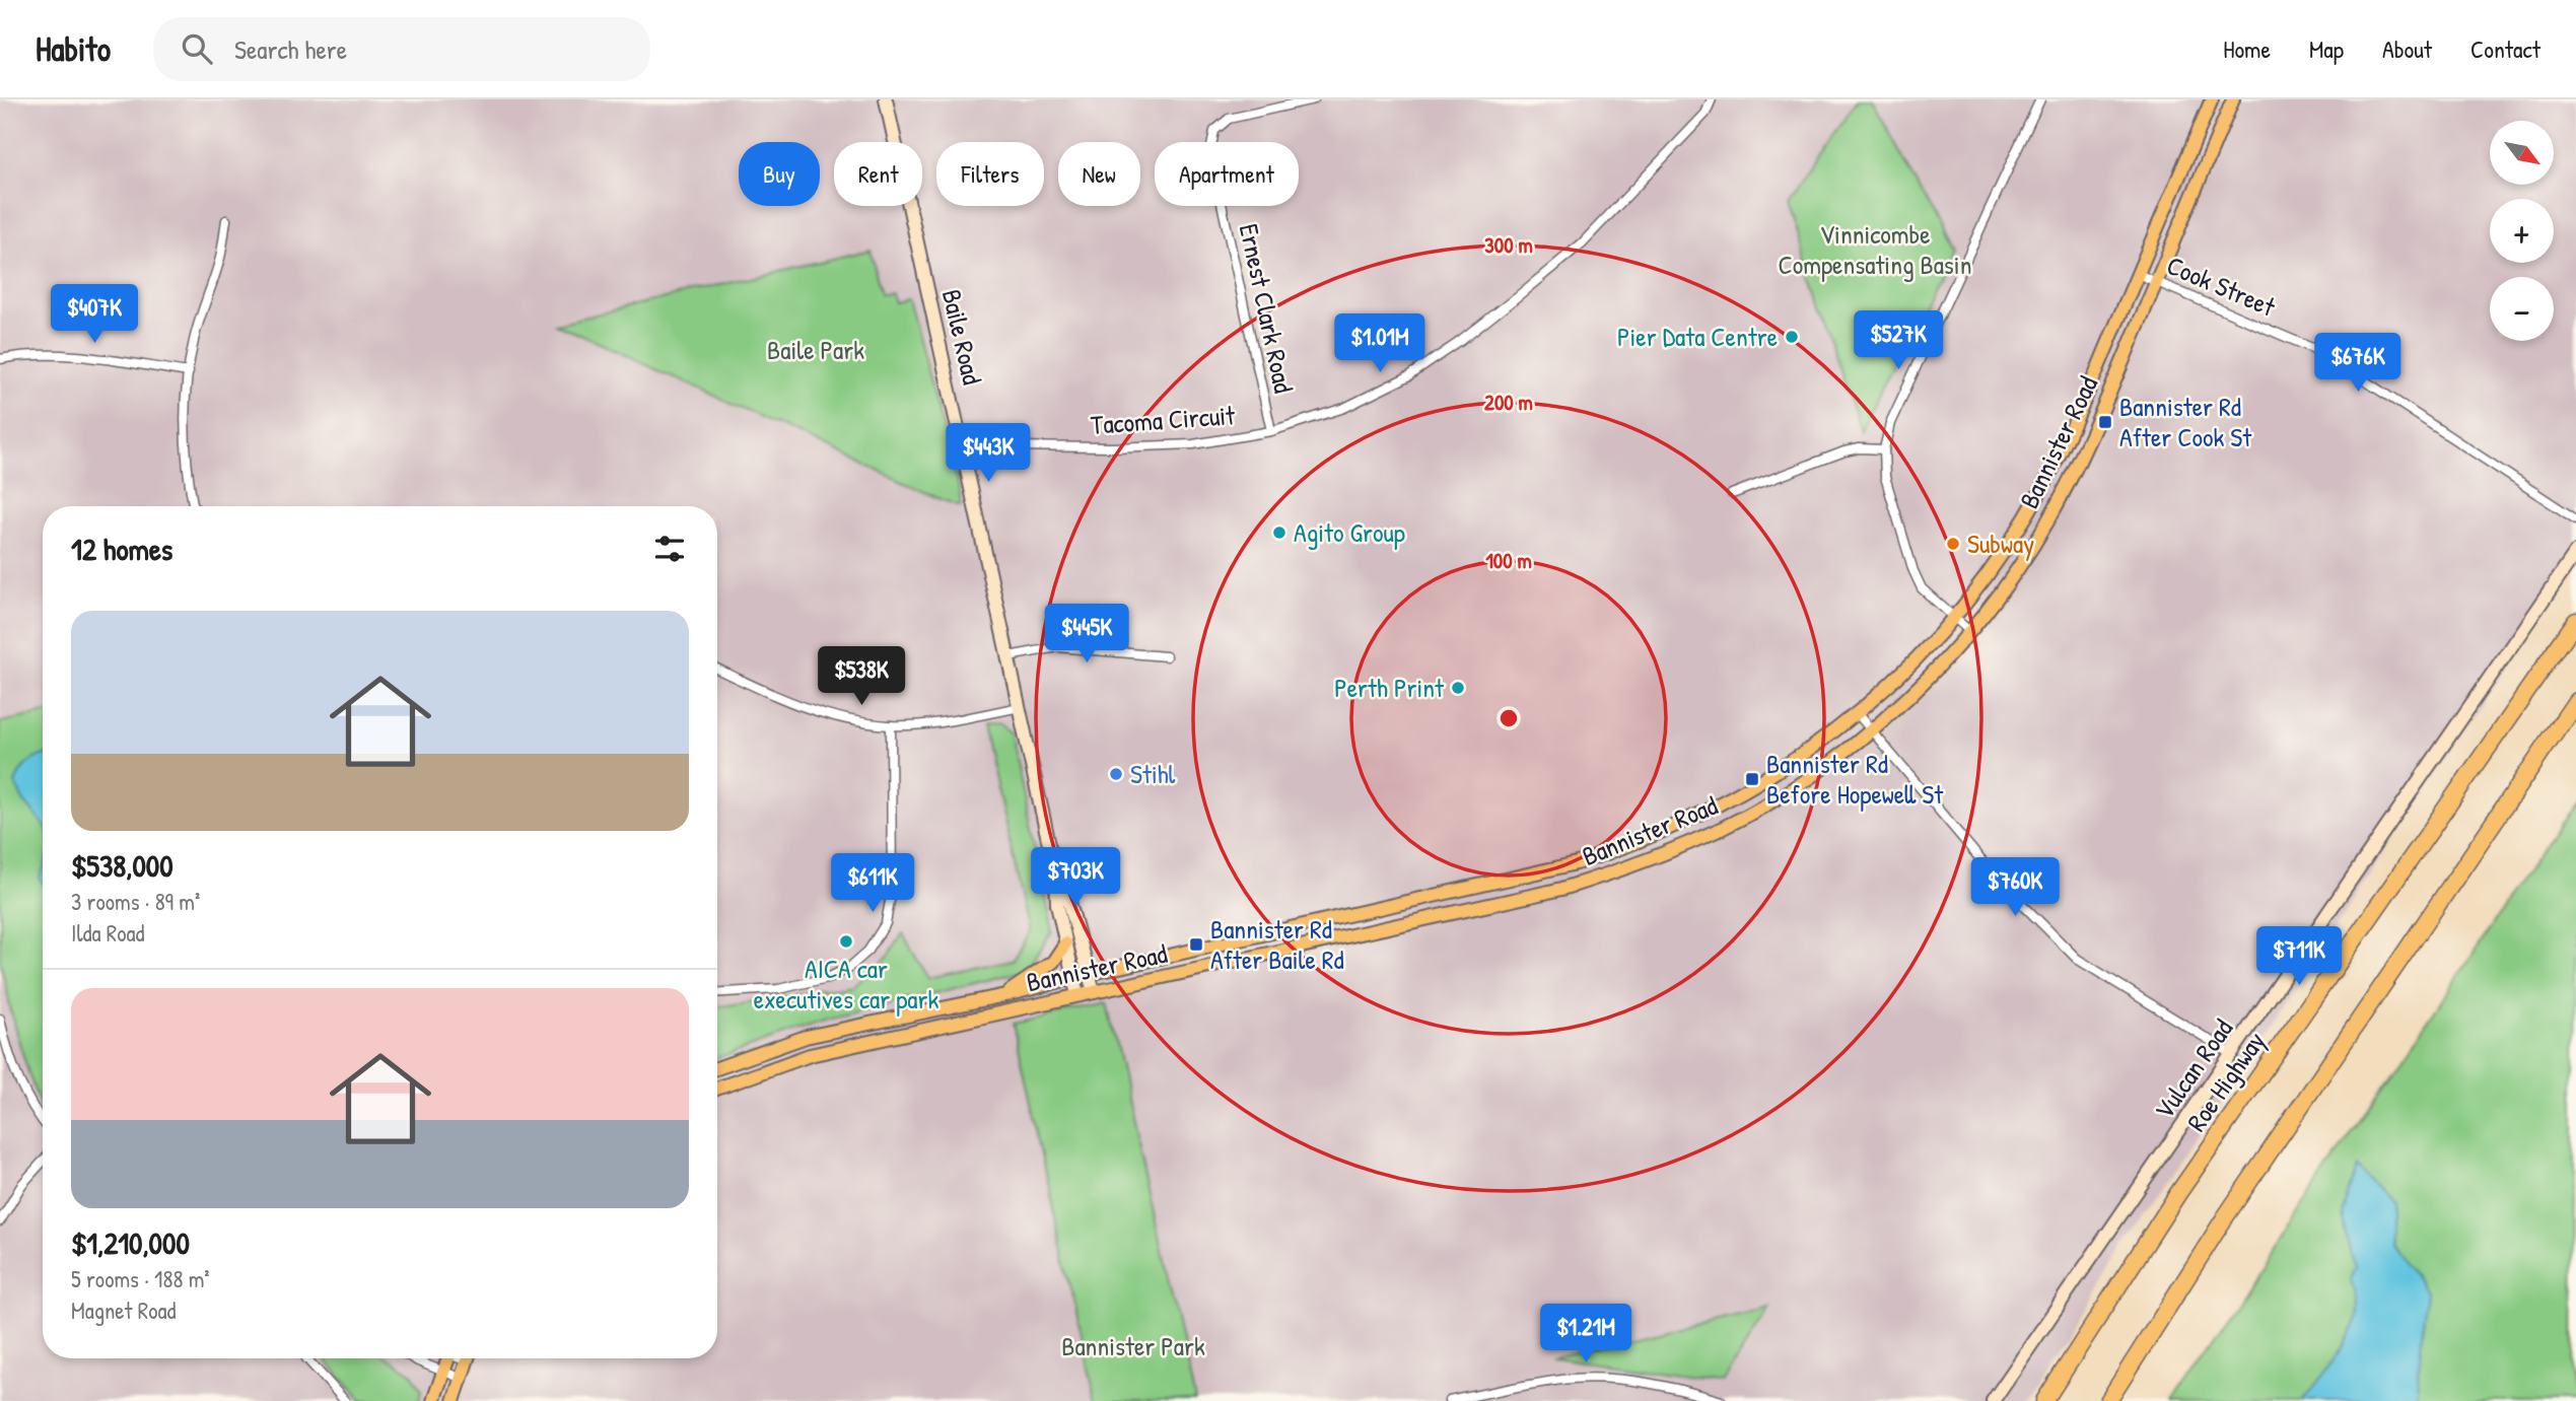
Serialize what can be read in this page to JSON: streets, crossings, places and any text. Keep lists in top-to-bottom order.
{
  "streets": {
    "highway": ["Roe Highway"],
    "main road": ["Bannister Road"],
    "street": [
      "Cook Street",
      "Ernest Clark Road",
      "Baile Road",
      "Tacoma Circuit",
      "Vulcan Road"
    ]
  },
  "crossings": [
    ["Cook Street", "Bannister Road"],
    ["Ernest Clark Road", "Tacoma Circuit"],
    ["Baile Road", "Tacoma Circuit"],
    ["Baile Road", "Bannister Road"]
  ],
  "parks": ["Vinnicombe Compensating Basin", "Baile Park", "Bannister Park"],
  "places": {
    "other": [
      "Pier Data Centre",
      "Agito Group",
      "Subway",
      "Perth Print",
      "Stihl",
      "AICA car executives car park"
    ],
    "transit": ["Bannister Rd After Cook St", "Bannister Rd Before Hopewell St", "Bannister Rd After Baile Rd"]
  },
  "north": "bottom right",
  "page": {
    "header": "Habito",
    "search": "Search here",
    "nav": [
      "Home",
      "Map",
      "About",
      "Contact"
    ],
    "map_buttons": ["+", "−"],
    "chip": [
      "Buy",
      "Rent",
      "Filters",
      "New",
      "Apartment"
    ],
    "price": [
      "$407K",
      "$527K",
      "$1.01M",
      "$676K",
      "$443K",
      "$445K",
      "$538K",
      "$703K",
      "$611K",
      "$760K",
      "$711K",
      "$1.21M"
    ],
    "heading": "12 homes",
    "list": [
      {
        "name": "$538,000",
        "note": "3 rooms · 89 m² · Ilda Road"
      },
      {
        "name": "$1,210,000",
        "note": "5 rooms · 188 m² · Magnet Road"
      }
    ]
  },
  "rings": ["300 m", "200 m", "100 m"]
}
